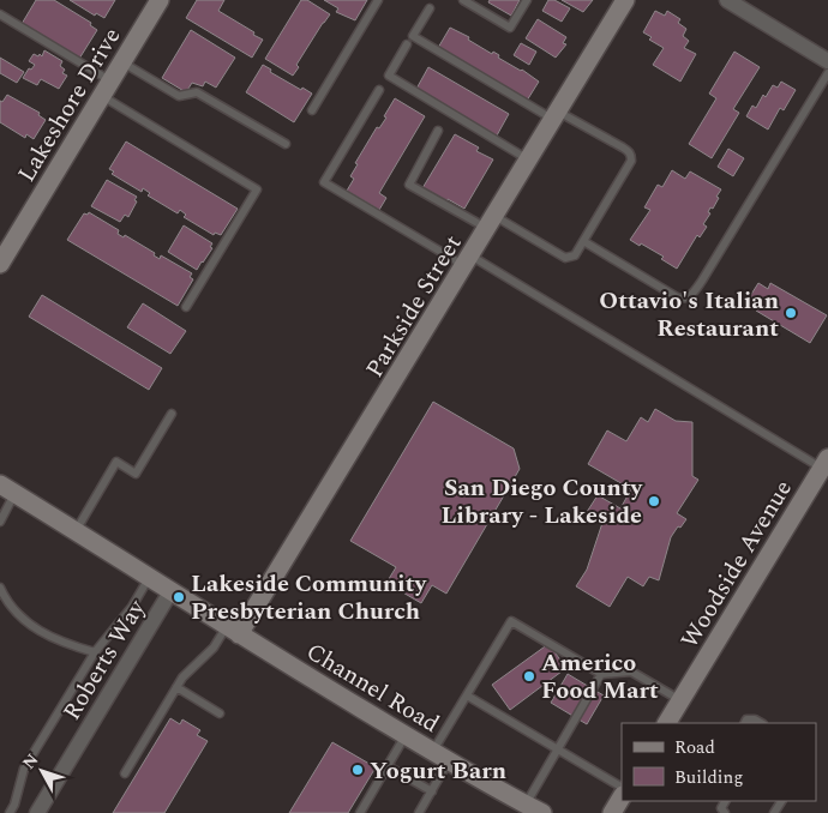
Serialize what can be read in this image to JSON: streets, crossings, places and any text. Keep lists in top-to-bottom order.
{
  "streets": {
    "street": [
      "Lakeshore Drive",
      "Parkside Street",
      "Woodside Avenue",
      "Roberts Way",
      "Channel Road"
    ]
  },
  "crossings": [
    ["Parkside Street", "Channel Road"],
    ["Roberts Way", "Channel Road"]
  ],
  "places": [
    "Ottavio's Italian Restaurant",
    "San Diego County Library - Lakeside",
    "Lakeside Community Presbyterian Church",
    "Americo Food Mart",
    "Yogurt Barn"
  ],
  "legend": ["Road", "Building"],
  "north": "top left"
}
